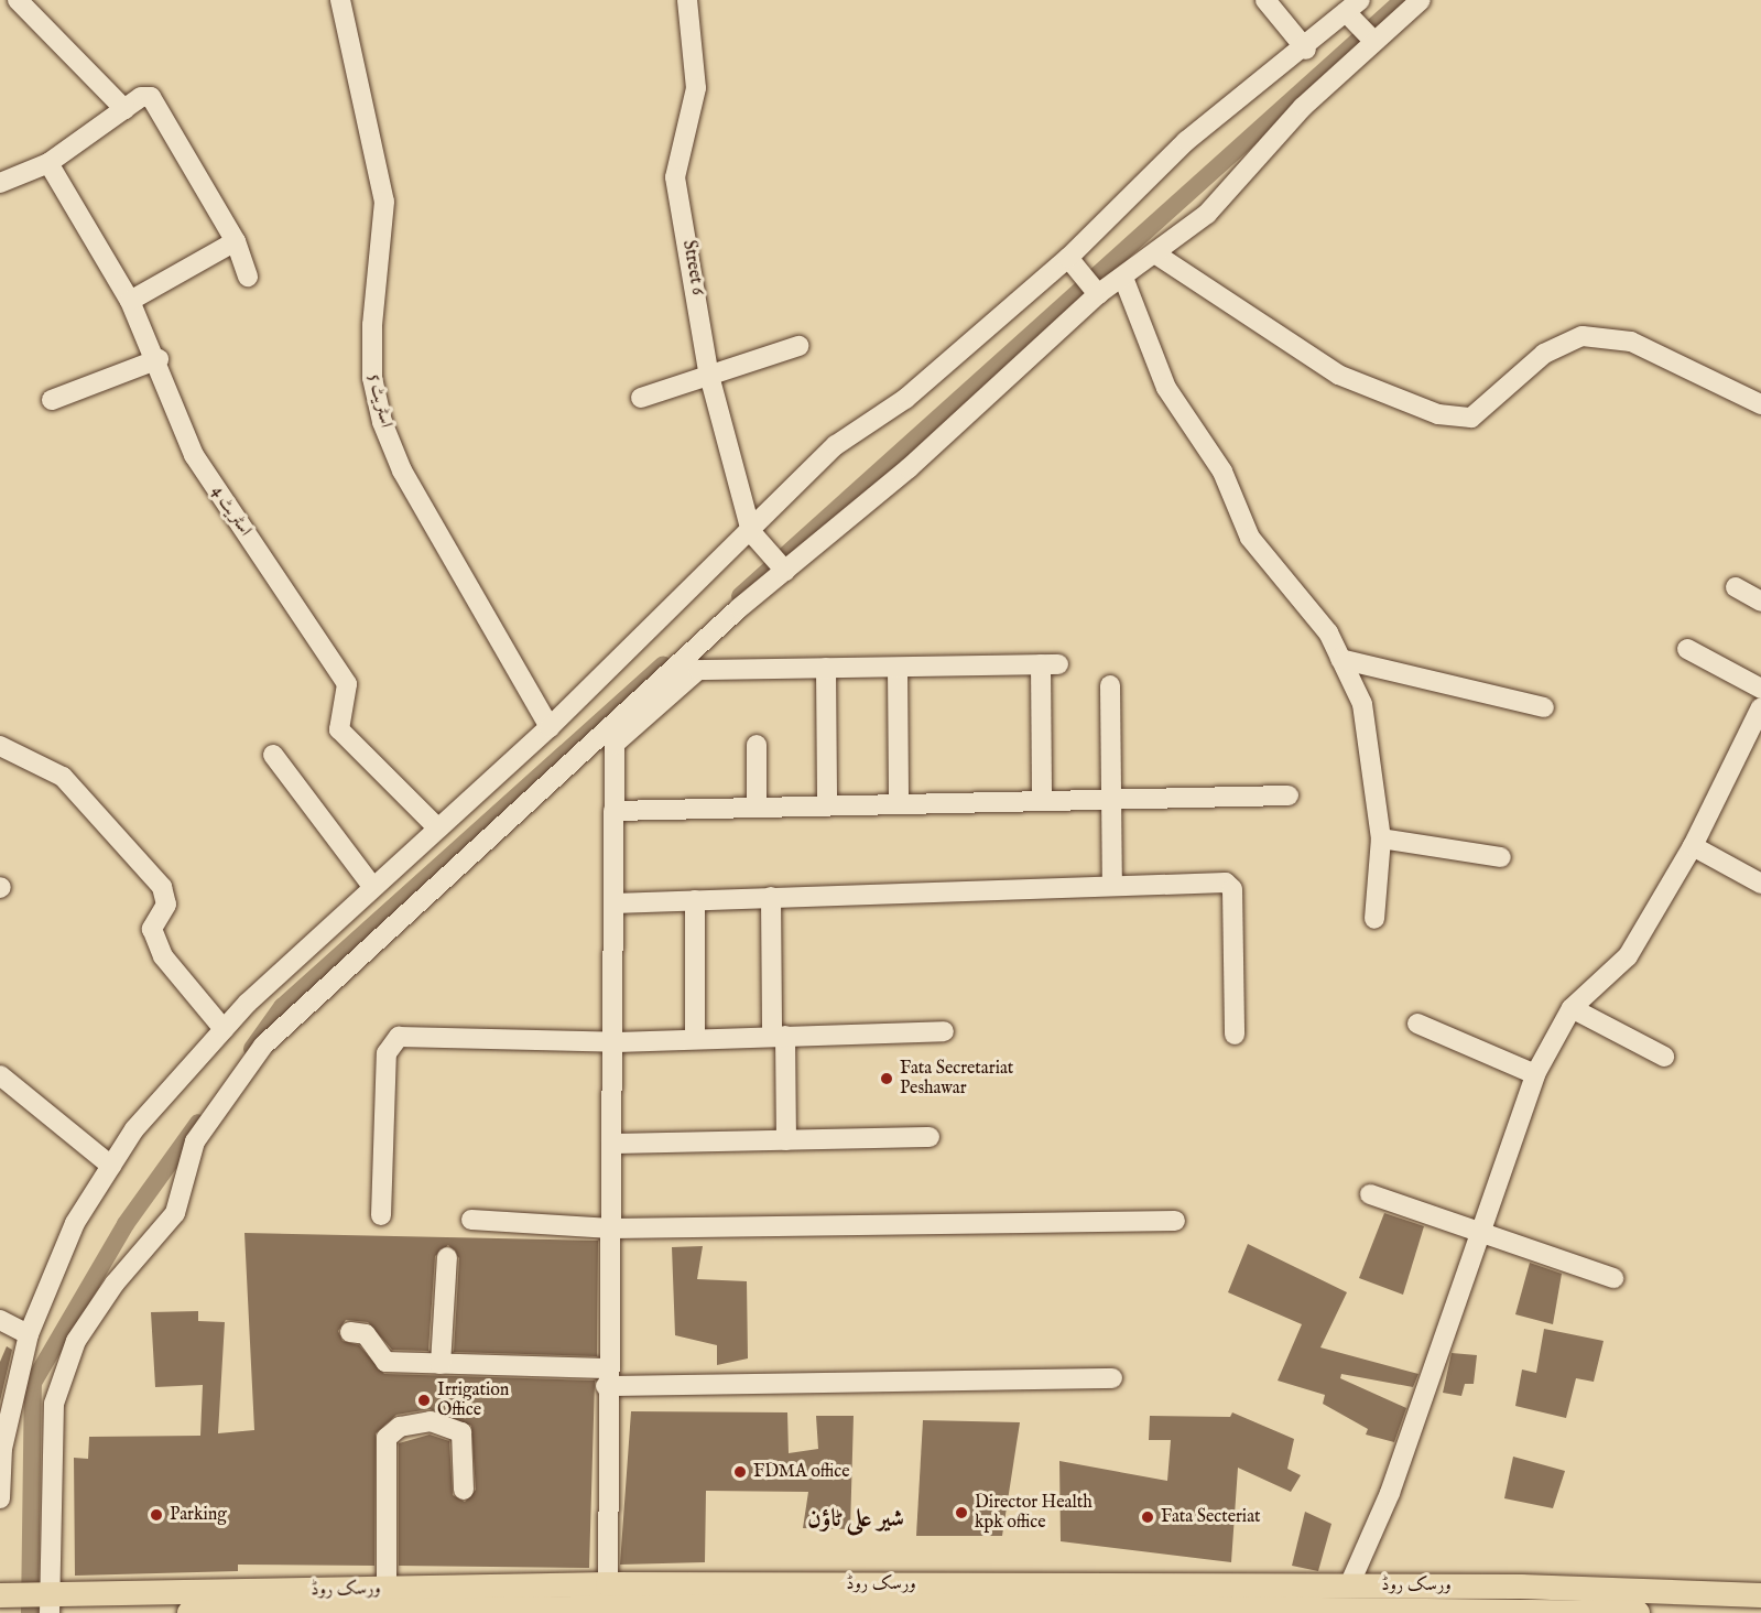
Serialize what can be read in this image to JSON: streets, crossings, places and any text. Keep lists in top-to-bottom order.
{
  "streets": {
    "main road": ["ورسک روڈ"],
    "street": ["Street 6", "اسٹریٹ 5", "اسٹریٹ 4"]
  },
  "districts": ["شیر علی ٹاؤن"],
  "places": [
    "Fata Secretariat Peshawar",
    "Irrigation Office",
    "FDMA office",
    "Director Health kpk office",
    "Parking",
    "Fata Secteriat"
  ]
}
